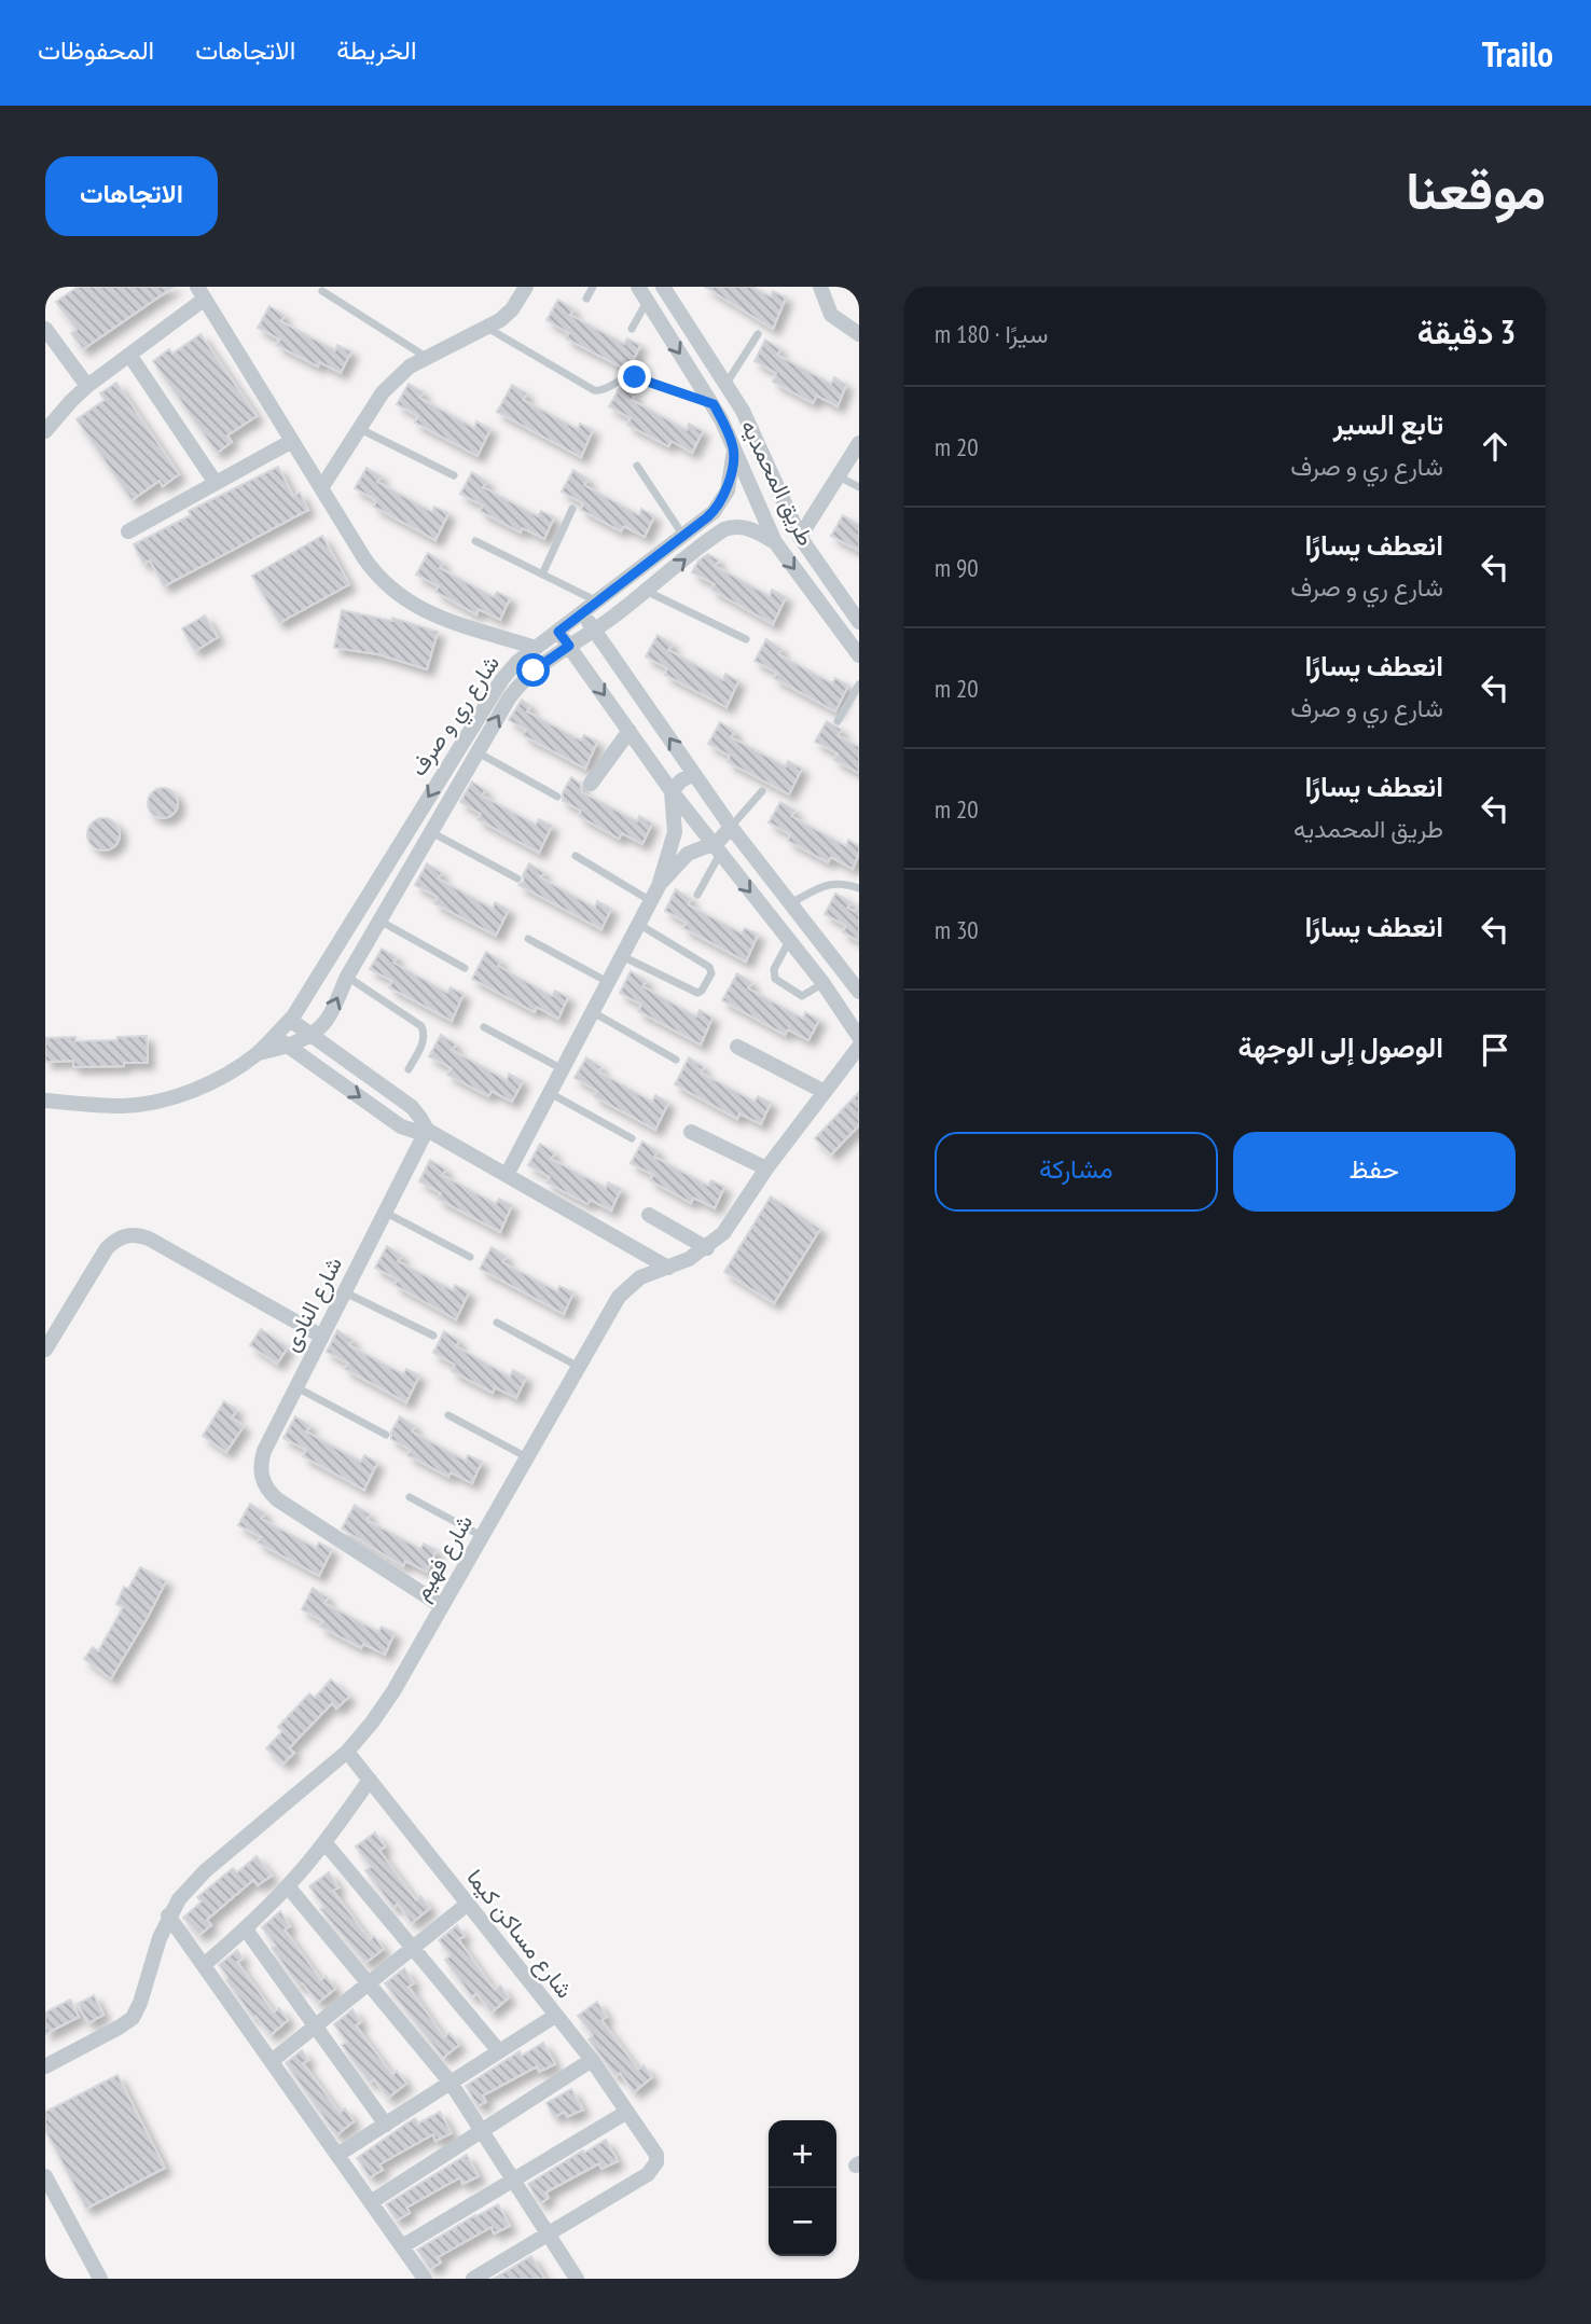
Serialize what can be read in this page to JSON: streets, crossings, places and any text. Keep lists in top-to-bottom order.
{
  "streets": {
    "street": [
      "طريق المحمديه",
      "شارع ري و صرف",
      "شارع النادى",
      "شارع فهيم",
      "شارع مساكن كيما"
    ]
  },
  "crossings": [
    ["طريق المحمديه", "شارع ري و صرف"],
    ["شارع النادى", "شارع فهيم"],
    ["شارع فهيم", "شارع مساكن كيما"]
  ],
  "page": {
    "header": "Trailo",
    "nav": ["الخريطة", "الاتجاهات", "المحفوظات"],
    "title": "موقعنا",
    "buttons": [
      "الاتجاهات",
      ["حفظ", "مشاركة"]
    ],
    "heading": ["3 دقيقة", "سيرًا · 180 m"],
    "list": [
      ["تابع السير", "شارع ري و صرف", "20 m"],
      ["انعطف يسارًا", "شارع ري و صرف", "90 m"],
      ["انعطف يسارًا", "شارع ري و صرف", "20 m"],
      ["انعطف يسارًا", "طريق المحمديه", "20 m"],
      ["انعطف يسارًا", "30 m"],
      "الوصول إلى الوجهة"
    ],
    "map_buttons": ["+", "−"]
  }
}
